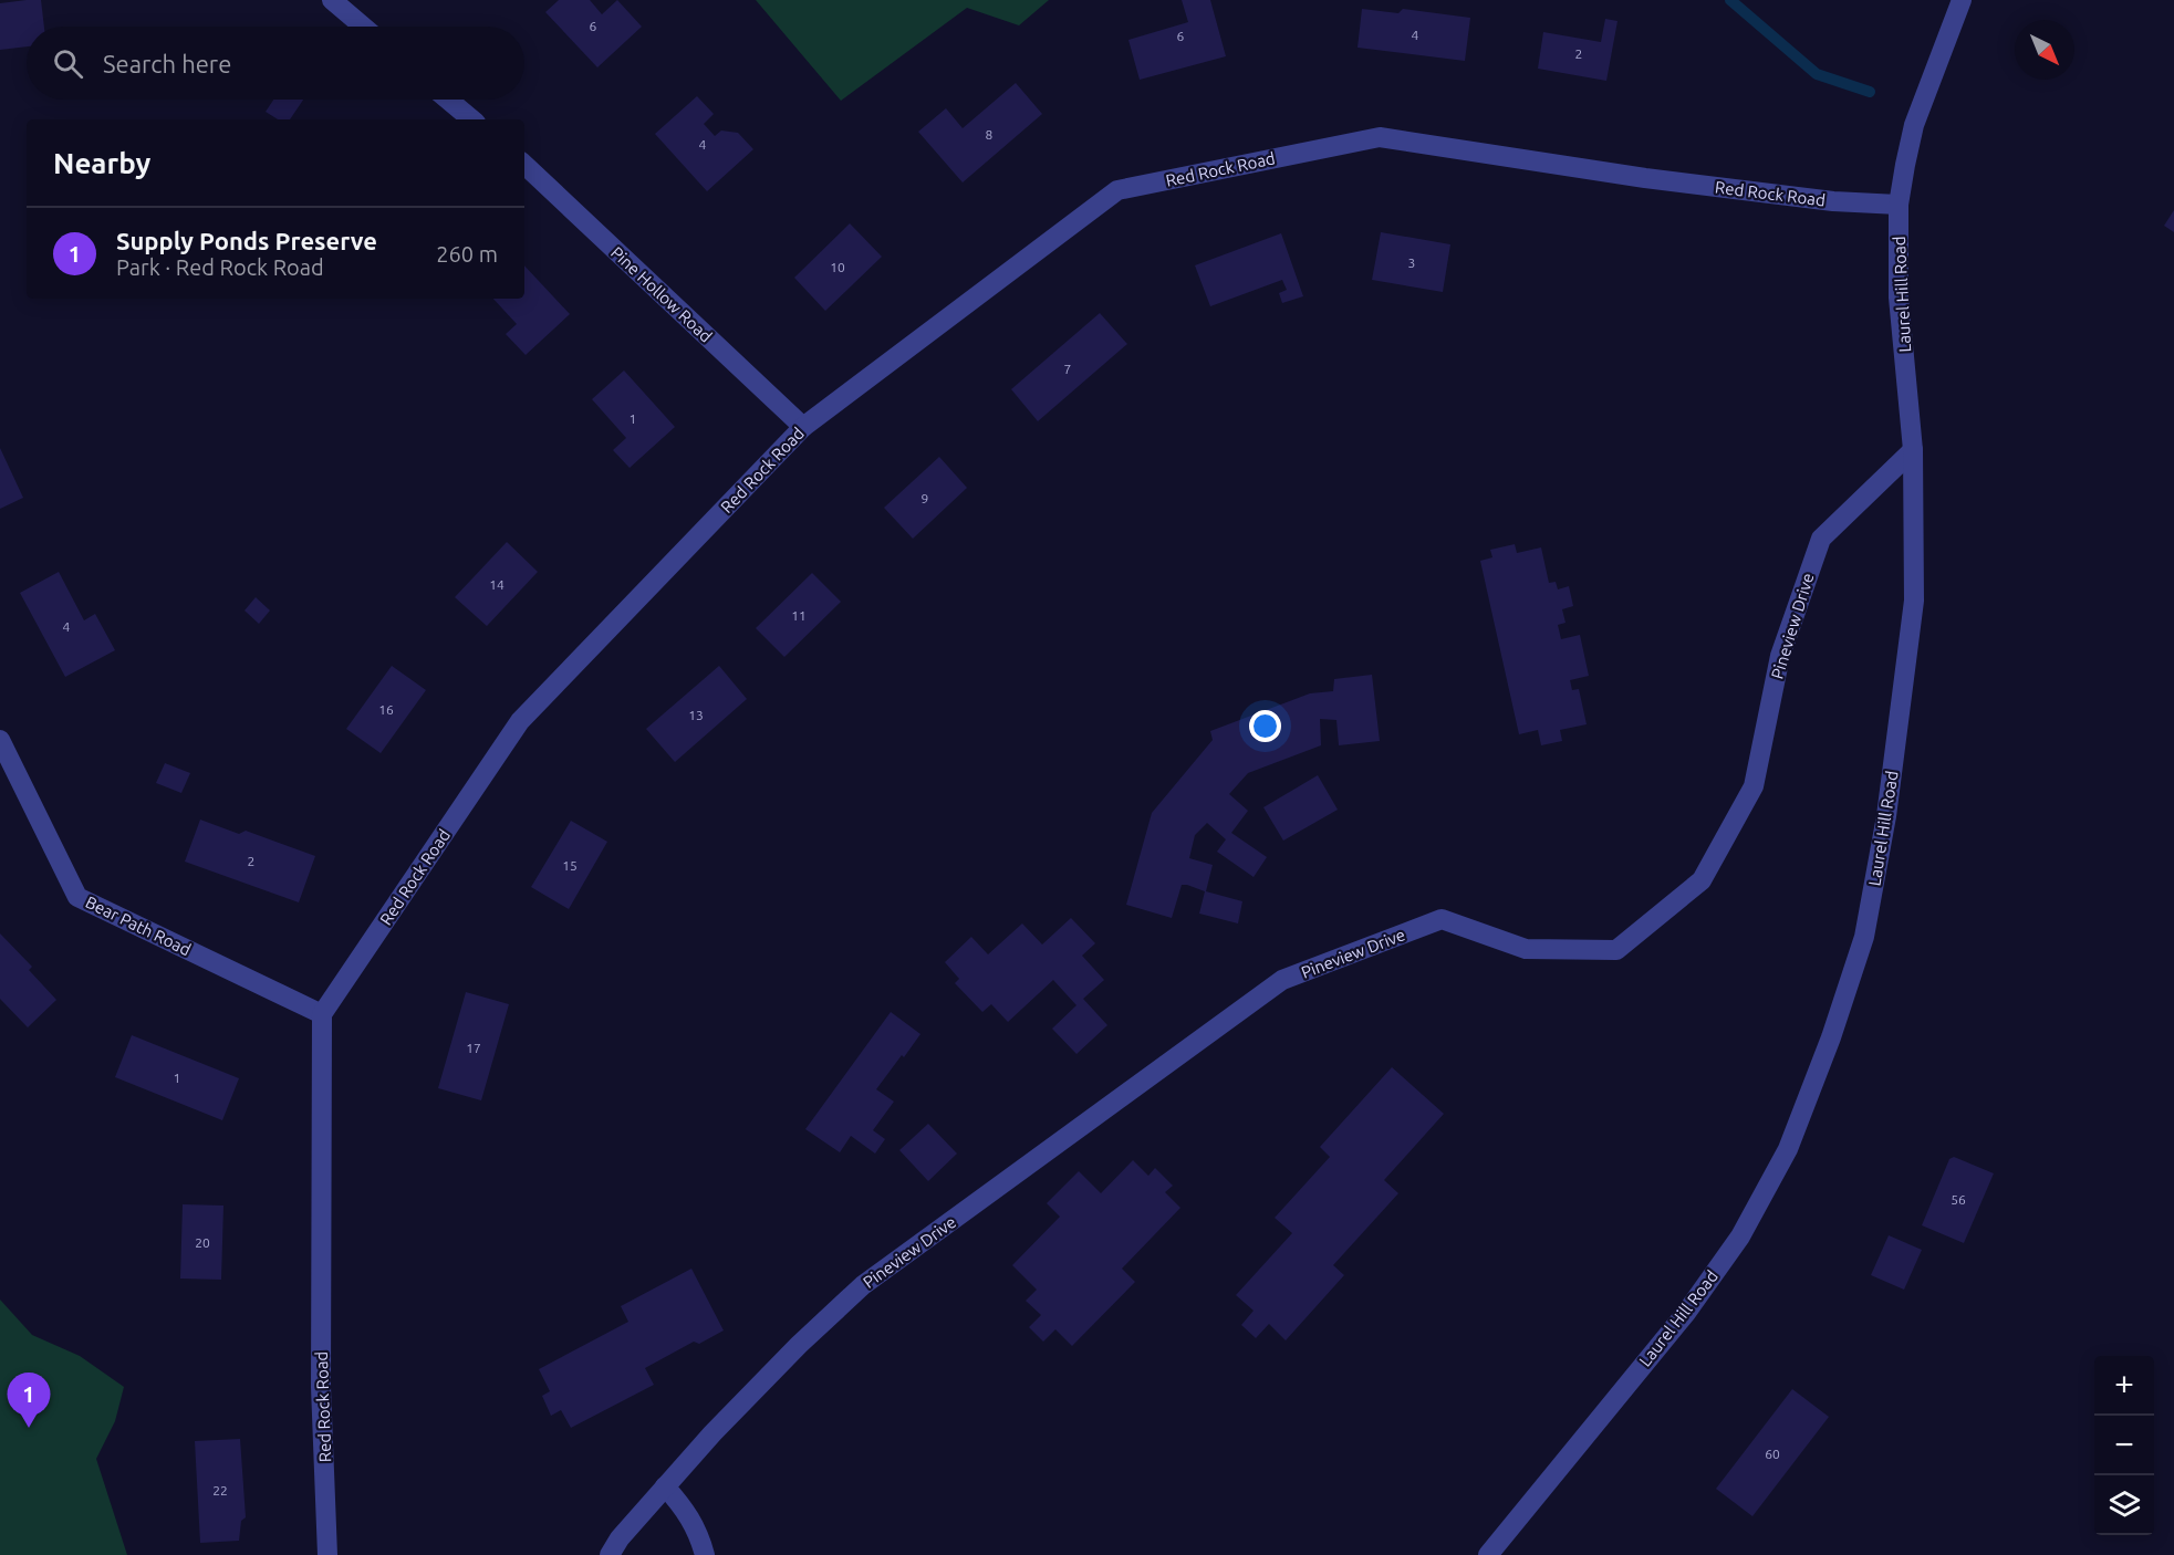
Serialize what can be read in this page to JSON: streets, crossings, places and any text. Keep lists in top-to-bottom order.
{
  "streets": {
    "street": [
      "Red Rock Road",
      "Pine Hollow Road",
      "Laurel Hill Road",
      "Pineview Drive",
      "Bear Path Road"
    ]
  },
  "crossings": [
    ["Red Rock Road", "Pine Hollow Road"],
    ["Red Rock Road", "Laurel Hill Road"],
    ["Red Rock Road", "Bear Path Road"],
    ["Laurel Hill Road", "Pineview Drive"]
  ],
  "house_numbers": [
    "6",
    "4",
    "6",
    "2",
    "8",
    "4",
    "3",
    "10",
    "7",
    "1",
    "9",
    "14",
    "11",
    "4",
    "16",
    "13",
    "2",
    "15",
    "17",
    "1",
    "56",
    "20",
    "60",
    "22"
  ],
  "north": "bottom right",
  "page": {
    "search": "Search here",
    "heading": "Nearby",
    "list": [
      {
        "mark": "1",
        "name": "Supply Ponds Preserve",
        "note": "Park · Red Rock Road",
        "value": "260 m"
      }
    ],
    "map_buttons": ["+", "−"],
    "pins": "1"
  }
}
